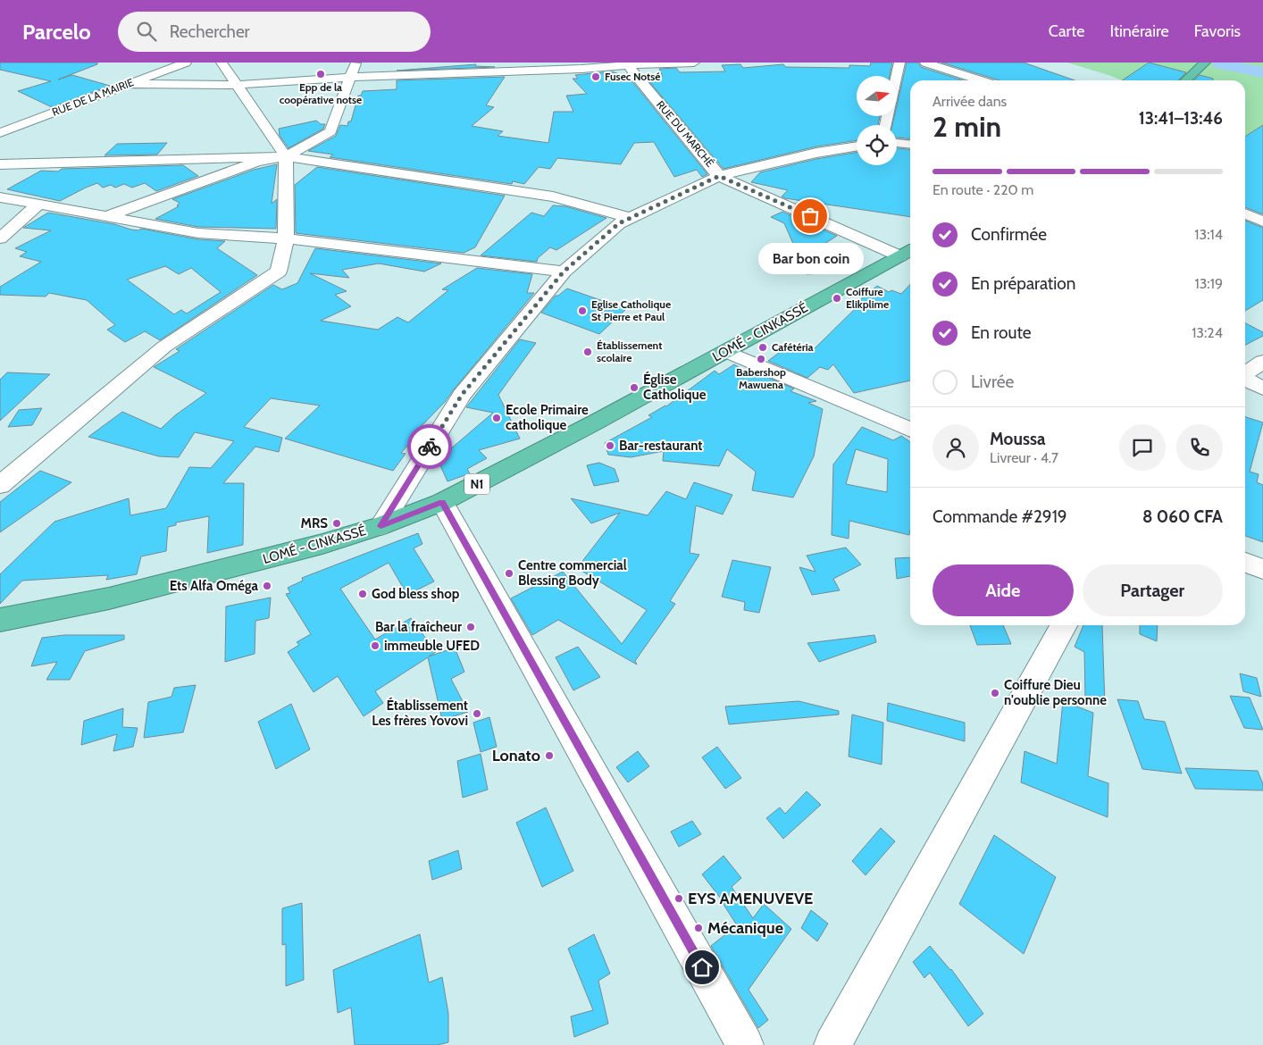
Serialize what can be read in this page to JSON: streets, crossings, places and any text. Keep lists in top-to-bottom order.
{
  "streets": {
    "highway": ["LOMÉ - CINKASSÉ", "N1"],
    "street": ["RUE DE LA MAIRIE", "RUE DU MARCHÉ"]
  },
  "crossings": [
    ["RUE DU MARCHÉ", "LOMÉ - CINKASSÉ"]
  ],
  "places": [
    "Epp de la coopérative notse",
    "Fusec Notsé",
    "Bar bon coin",
    "Coiffure Elikplime",
    "Eglise Catholique St Pierre et Paul",
    "Cafétéria",
    "Établissement scolaire",
    "Babershop Mawuena",
    "Église Catholique",
    "Ecole Primaire catholique",
    "Bar-restaurant",
    "MRS",
    "Centre commercial Blessing Body",
    "Ets Alfa Oméga",
    "God bless shop",
    "Bar la fraîcheur",
    "immeuble UFED",
    "Coiffure Dieu n'oublie personne",
    "Établissement Les frères Yovovi",
    "Lonato",
    "EYS AMENUVEVE",
    "Mécanique"
  ],
  "north": "right",
  "page": {
    "header": "Parcelo",
    "search": "Rechercher",
    "nav": ["Carte", "Itinéraire", "Favoris"],
    "heading": ["2 min", "Arrivée dans", "13:41–13:46"],
    "panel": [
      "Moussa",
      "Livreur · 4.7",
      "Commande #2919",
      "8 060 CFA"
    ],
    "bar": "En route · 220 m",
    "list": [
      ["Confirmée", "13:14"],
      ["En préparation", "13:19"],
      ["En route", "13:24"],
      "Livrée"
    ],
    "bubble": "Bar bon coin",
    "buttons": ["Aide", "Partager"]
  }
}
